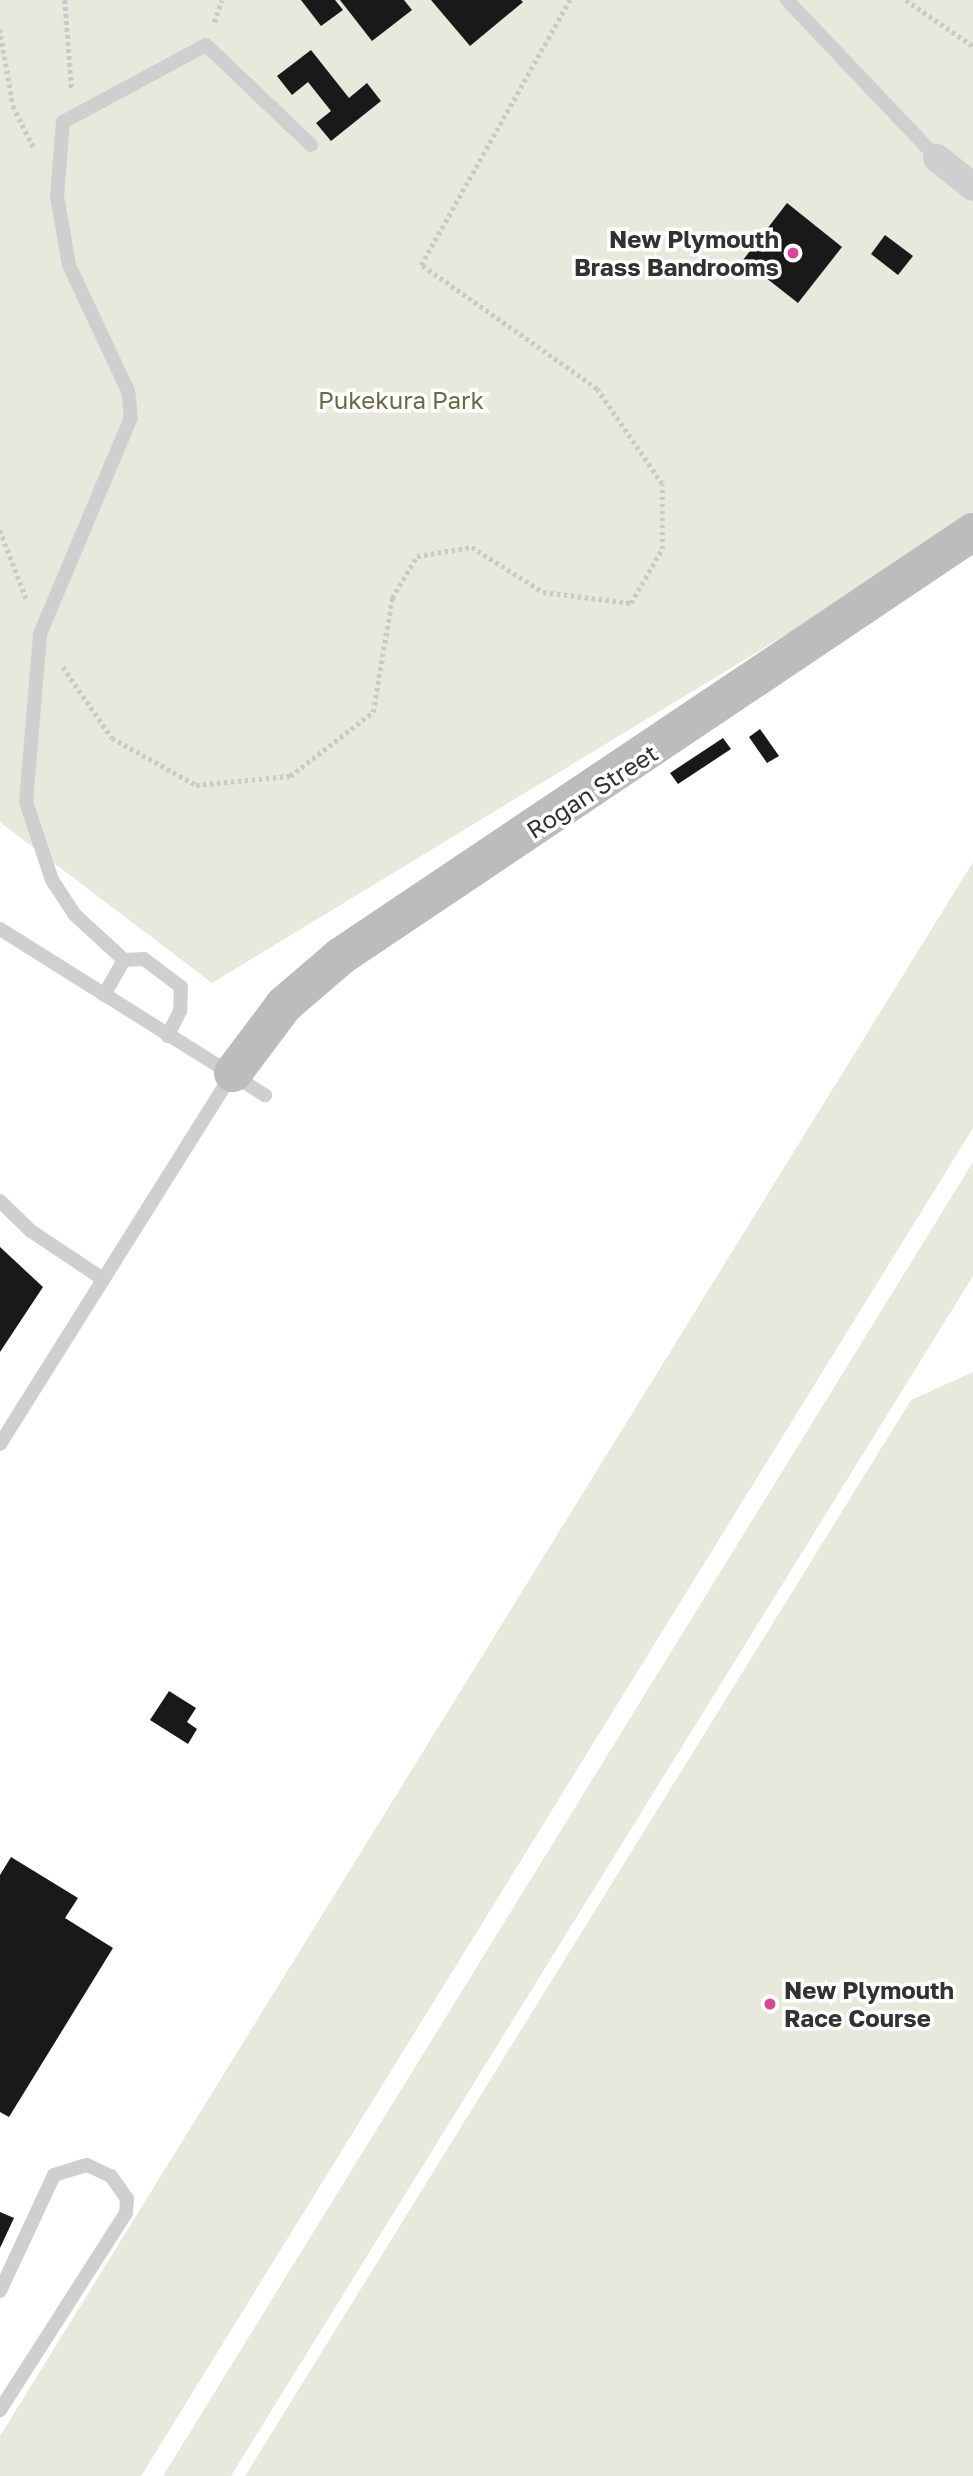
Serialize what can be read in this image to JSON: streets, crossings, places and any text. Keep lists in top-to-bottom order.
{
  "streets": {
    "street": ["Rogan Street"]
  },
  "parks": ["Pukekura Park"],
  "places": ["New Plymouth Brass Bandrooms", "New Plymouth Race Course"]
}
